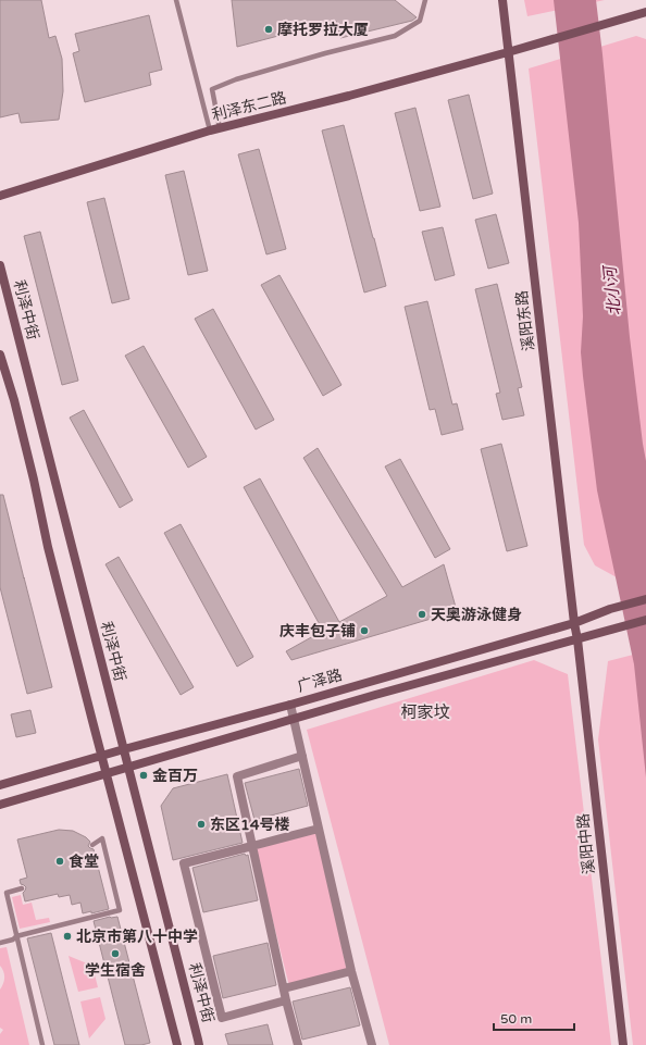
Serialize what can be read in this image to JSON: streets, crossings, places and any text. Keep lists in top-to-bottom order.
{
  "streets": {
    "street": [
      "利泽东二路",
      "利泽中街",
      "溪阳东路",
      "广泽路",
      "溪阳中路"
    ]
  },
  "crossings": [
    ["利泽东二路", "溪阳东路"],
    ["利泽中街", "广泽路"],
    ["溪阳东路", "广泽路"],
    ["溪阳东路", "溪阳中路"],
    ["广泽路", "溪阳中路"]
  ],
  "districts": ["柯家坟"],
  "water": ["北小河"],
  "places": [
    "摩托罗拉大厦",
    "天奥游泳健身",
    "庆丰包子铺",
    "金百万",
    "东区14号楼",
    "食堂",
    "北京市第八十中学",
    "学生宿舍"
  ],
  "scale_bar": "50 m"
}
